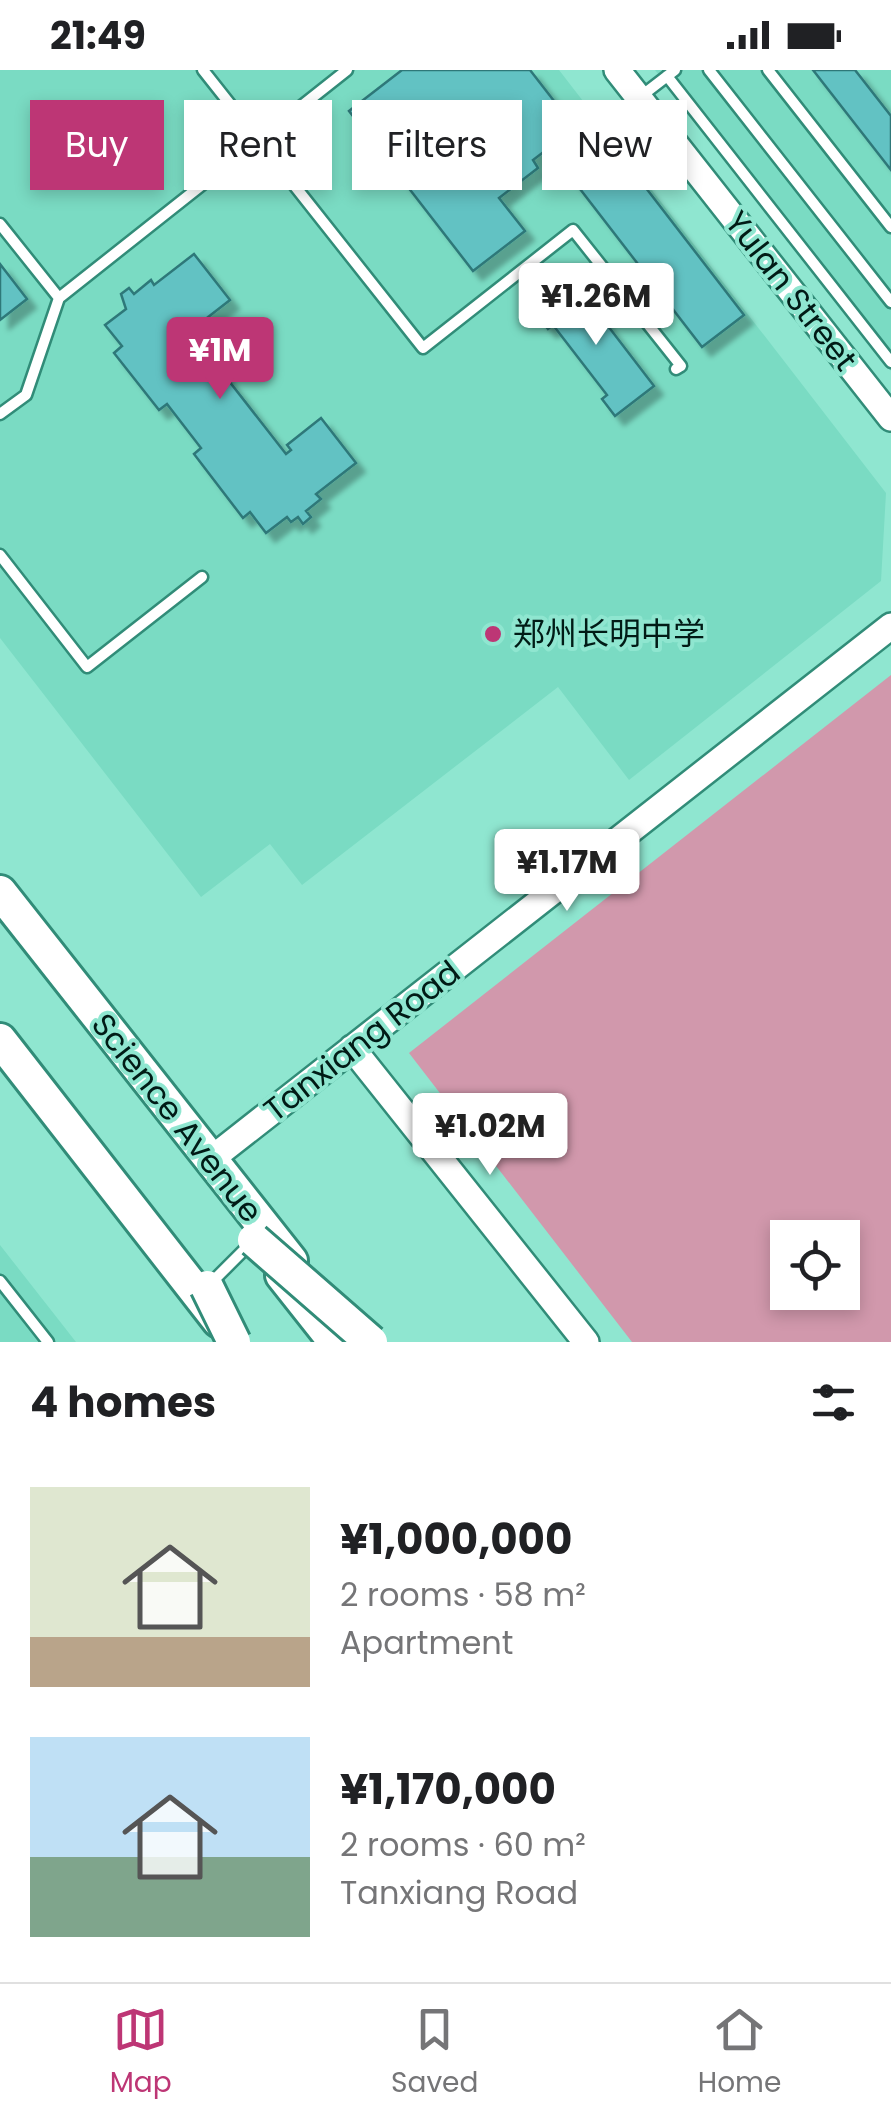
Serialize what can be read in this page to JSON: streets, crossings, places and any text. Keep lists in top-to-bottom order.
{
  "streets": {
    "main road": ["Science Avenue"],
    "street": ["Yulan Street", "Tanxiang Road"]
  },
  "crossings": [
    ["Tanxiang Road", "Science Avenue"]
  ],
  "places": ["郑州长明中学"],
  "page": {
    "status": "21:49",
    "chip": [
      "Buy",
      "Rent",
      "Filters",
      "New"
    ],
    "price": [
      "¥1.26M",
      "¥1M",
      "¥1.17M",
      "¥1.02M"
    ],
    "heading": "4 homes",
    "list": [
      {
        "name": "¥1,000,000",
        "note": "2 rooms · 58 m² · Apartment"
      },
      {
        "name": "¥1,170,000",
        "note": "2 rooms · 60 m² · Tanxiang Road"
      }
    ],
    "tabs": ["Map", "Saved", "Home"]
  }
}
